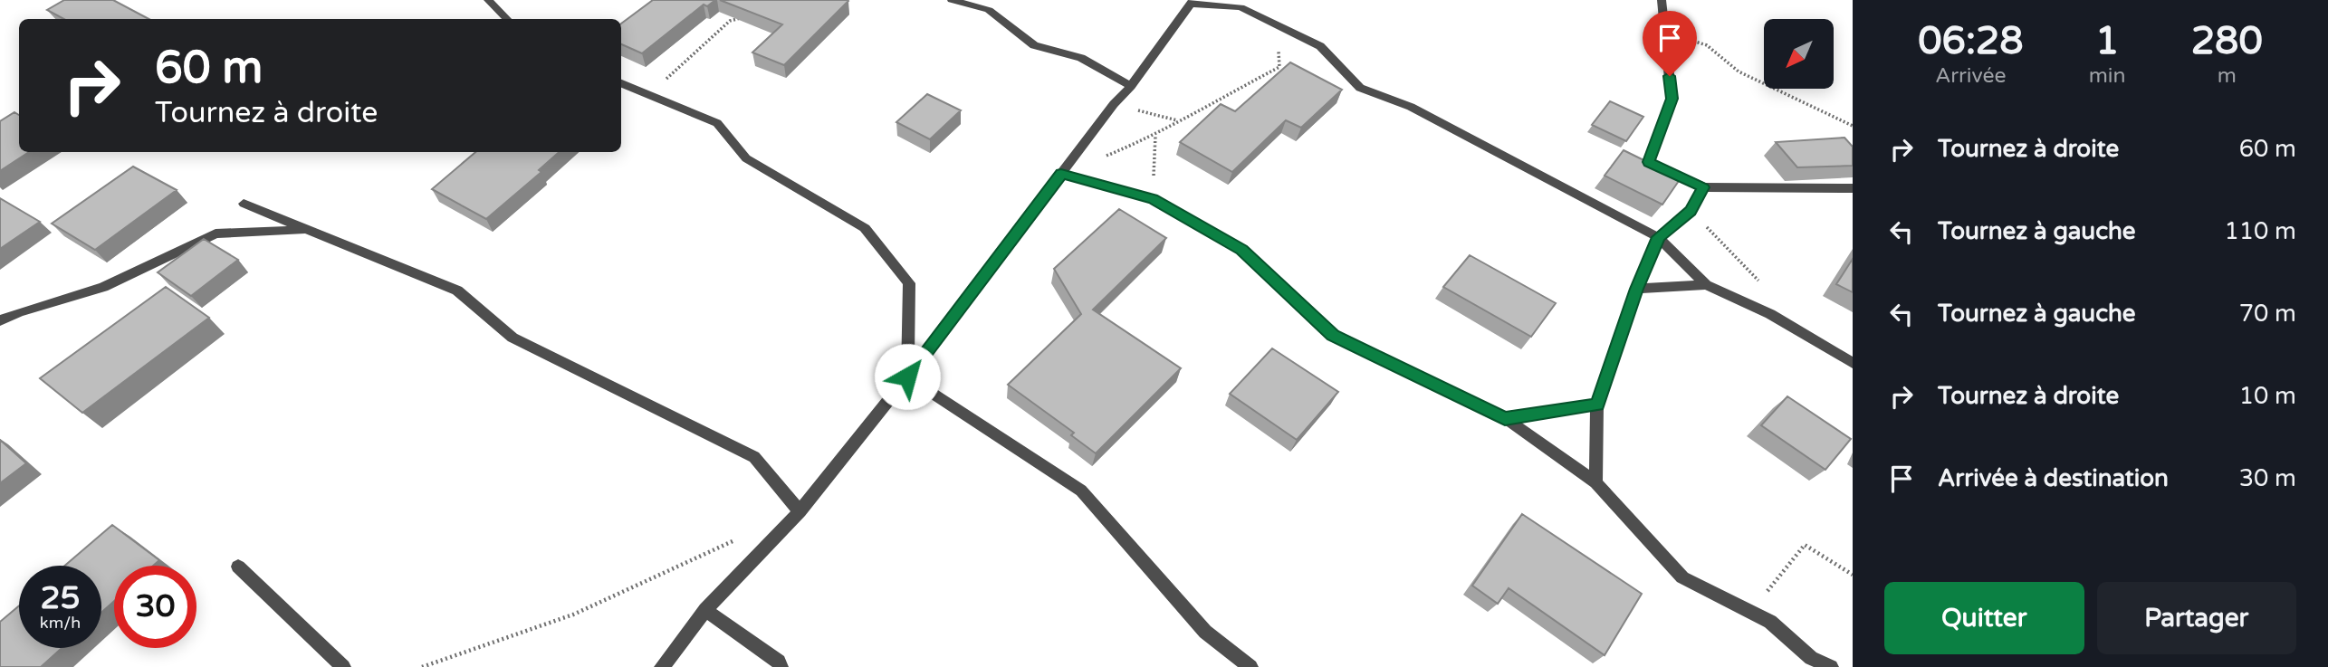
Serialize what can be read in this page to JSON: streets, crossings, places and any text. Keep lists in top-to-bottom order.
{
  "north": "bottom left",
  "page": {
    "eta": [
      "06:28",
      "Arrivée",
      "1",
      "min",
      "280",
      "m"
    ],
    "turn": ["60 m", "Tournez à droite"],
    "list": [
      {
        "name": "Tournez à droite",
        "value": "60 m"
      },
      {
        "name": "Tournez à gauche",
        "value": "110 m"
      },
      {
        "name": "Tournez à gauche",
        "value": "70 m"
      },
      {
        "name": "Tournez à droite",
        "value": "10 m"
      },
      {
        "name": "Arrivée à destination",
        "value": "30 m"
      }
    ],
    "speed": "25 km/h",
    "limit": "30",
    "buttons": ["Quitter", "Partager"]
  }
}
